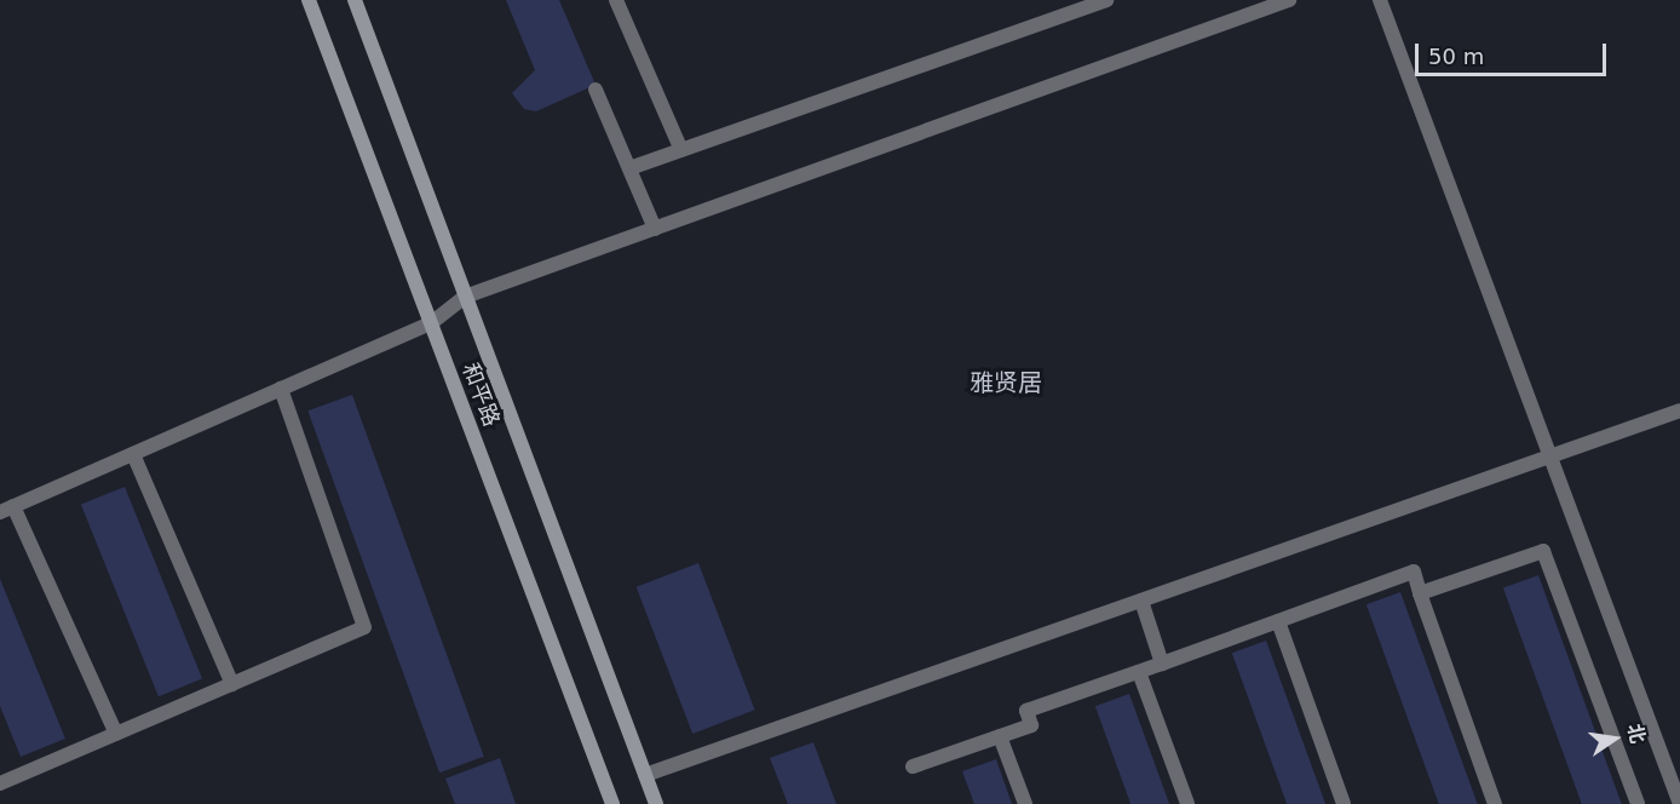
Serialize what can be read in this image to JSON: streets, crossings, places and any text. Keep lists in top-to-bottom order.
{
  "streets": {
    "street": ["和平路"]
  },
  "districts": ["雅贤居"],
  "scale_bar": "50 m",
  "north": "right"
}
